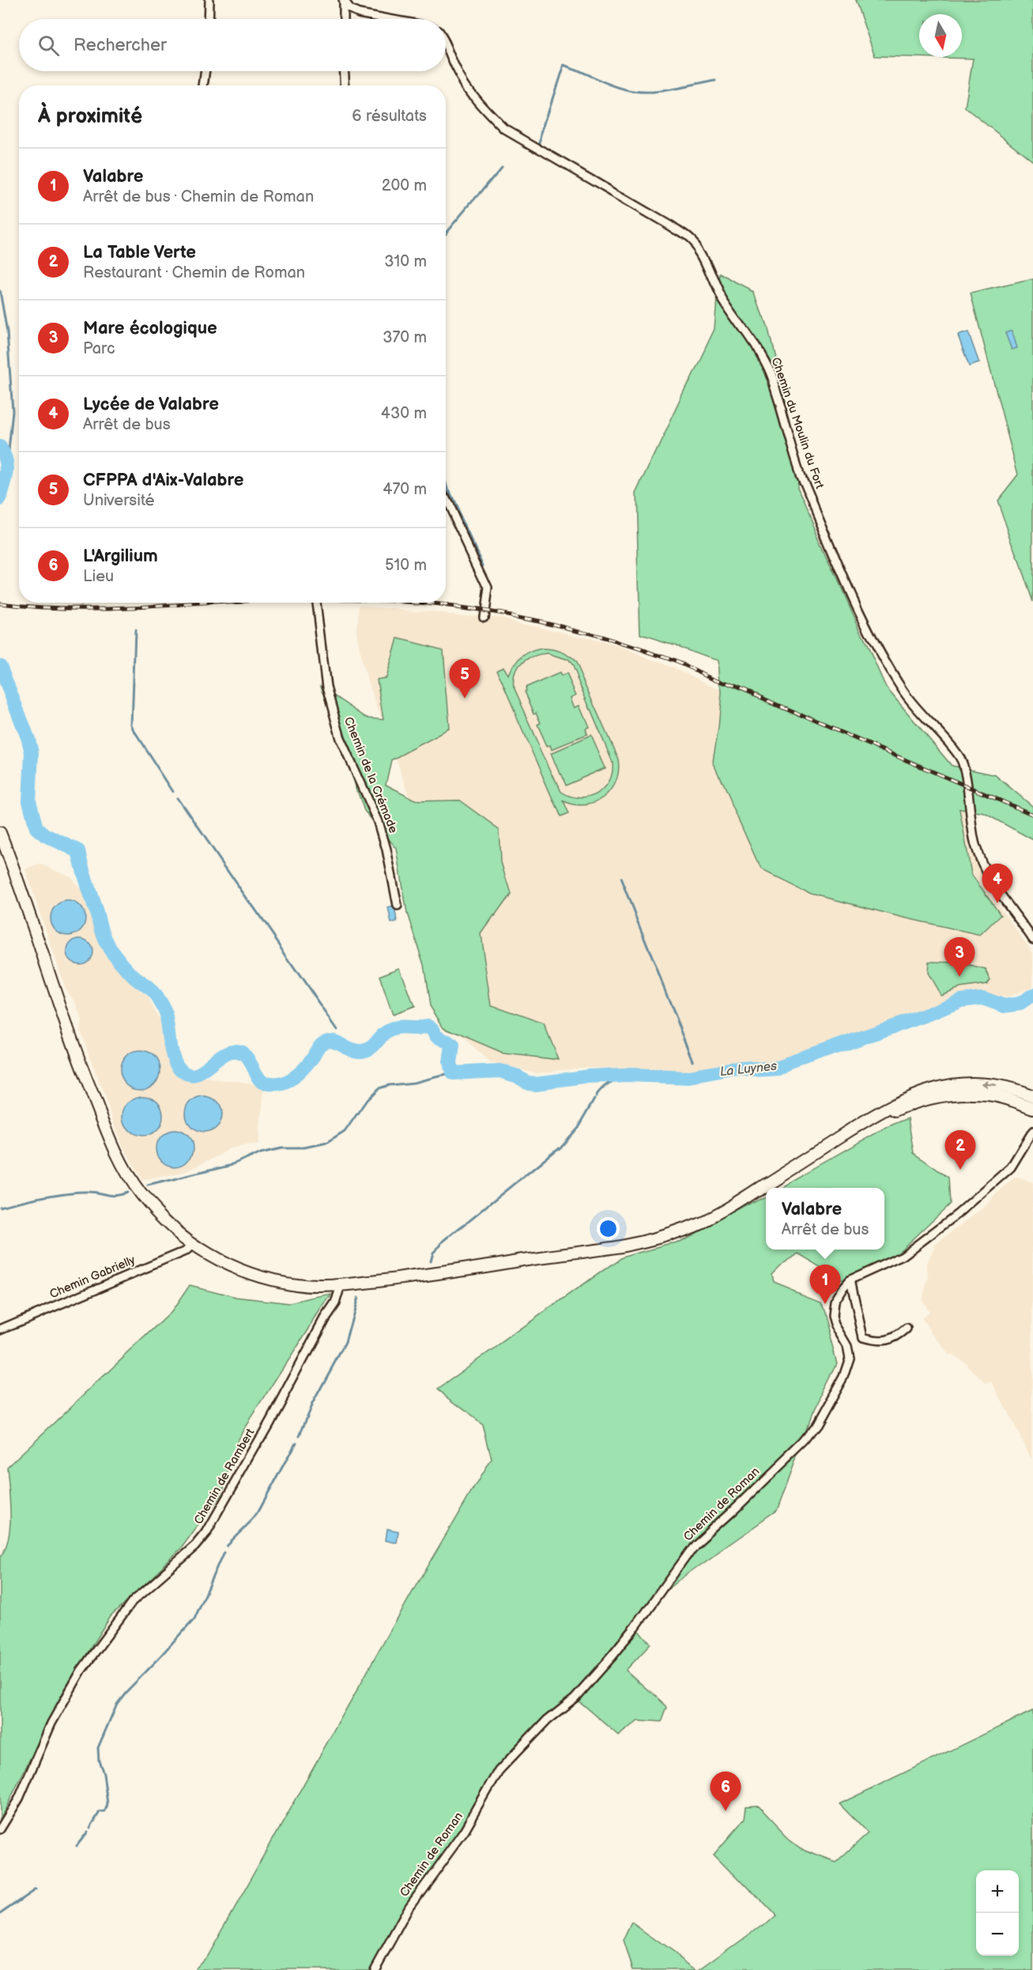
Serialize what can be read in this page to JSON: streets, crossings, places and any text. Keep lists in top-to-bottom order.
{
  "streets": {
    "street": [
      "Chemin du Moulin du Fort",
      "Chemin de la Crémade",
      "Chemin Gabrielly",
      "Chemin de Rambert",
      "Chemin de Roman"
    ]
  },
  "water": ["La Luynes"],
  "north": "bottom",
  "page": {
    "search": "Rechercher",
    "heading": ["À proximité", "6 résultats"],
    "list": [
      {
        "mark": "1",
        "name": "Valabre",
        "note": "Arrêt de bus · Chemin de Roman",
        "value": "200 m"
      },
      {
        "mark": "2",
        "name": "La Table Verte",
        "note": "Restaurant · Chemin de Roman",
        "value": "310 m"
      },
      {
        "mark": "3",
        "name": "Mare écologique",
        "note": "Parc",
        "value": "370 m"
      },
      {
        "mark": "4",
        "name": "Lycée de Valabre",
        "note": "Arrêt de bus",
        "value": "430 m"
      },
      {
        "mark": "5",
        "name": "CFPPA d'Aix-Valabre",
        "note": "Université",
        "value": "470 m"
      },
      {
        "mark": "6",
        "name": "L'Argilium",
        "note": "Lieu",
        "value": "510 m"
      }
    ],
    "pins": [
      "5",
      "4",
      "3",
      "2",
      "1",
      "6"
    ],
    "popup": ["Valabre", "Arrêt de bus"],
    "map_buttons": ["+", "−"]
  }
}
